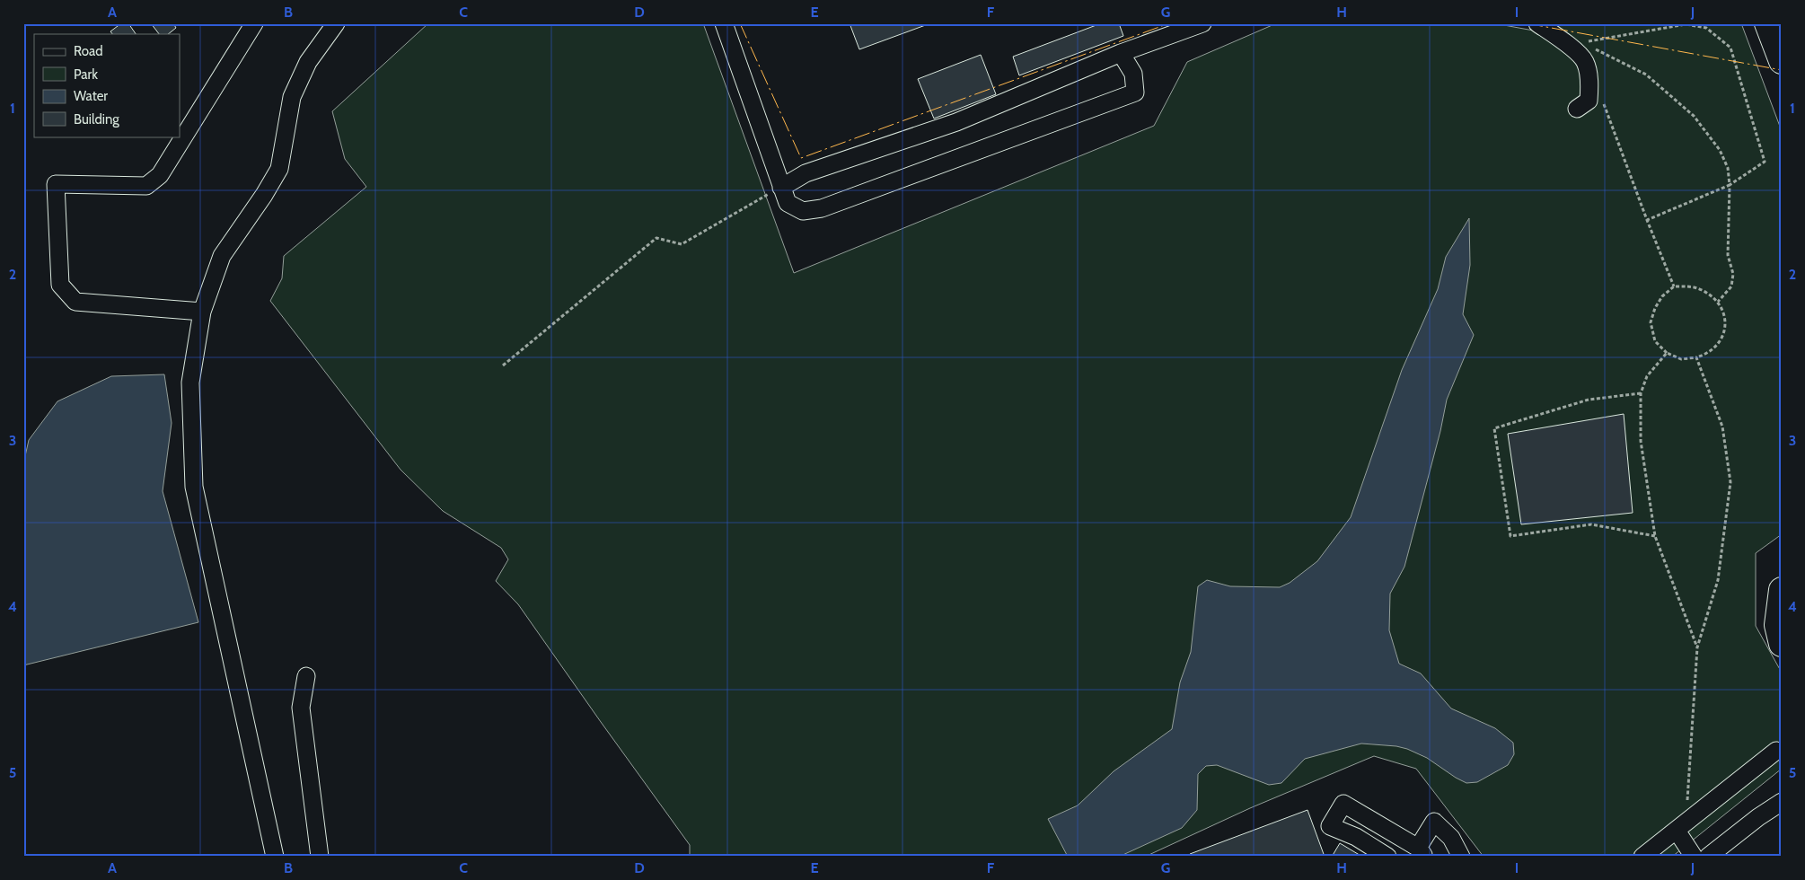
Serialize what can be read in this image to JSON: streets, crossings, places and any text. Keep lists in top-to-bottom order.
{
  "legend": [
    "Road",
    "Park",
    "Water",
    "Building"
  ],
  "grid": {
    "columns": [
      "A",
      "B",
      "C",
      "D",
      "E",
      "F",
      "G",
      "H",
      "I",
      "J"
    ],
    "rows": [
      "1",
      "2",
      "3",
      "4",
      "5"
    ]
  }
}
